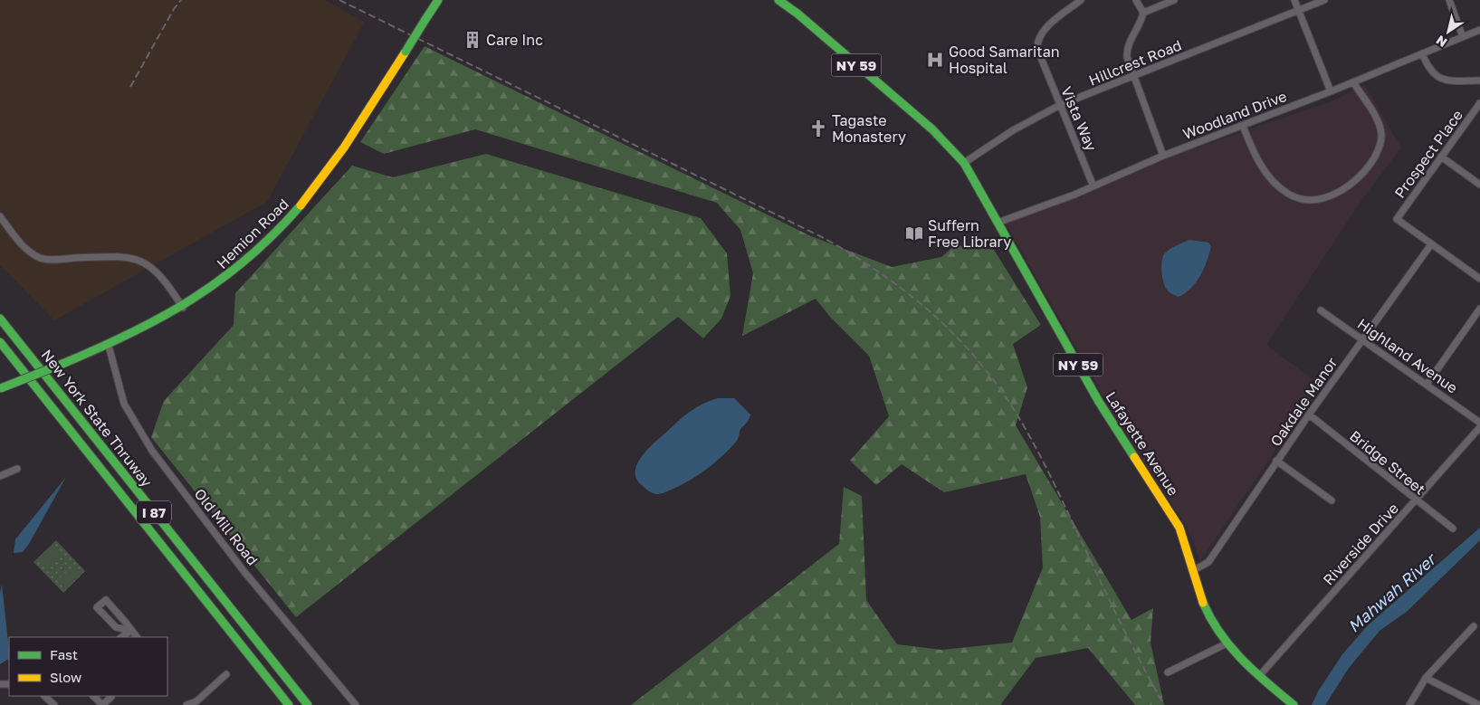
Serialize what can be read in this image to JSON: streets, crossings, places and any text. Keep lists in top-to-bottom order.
{
  "streets": {
    "main road": [
      "NY 59",
      "Hemion Road",
      "New York State Thruway",
      "Lafayette Avenue",
      "I 87"
    ],
    "street": [
      "Hillcrest Road",
      "Woodland Drive",
      "Vista Way",
      "Prospect Place",
      "Highland Avenue",
      "Oakdale Manor",
      "Bridge Street",
      "Old Mill Road",
      "Riverside Drive"
    ]
  },
  "crossings": [
    ["Hillcrest Road", "Vista Way"],
    ["Hillcrest Road", "Lafayette Avenue"],
    ["Woodland Drive", "Vista Way"],
    ["Woodland Drive", "Lafayette Avenue"],
    ["Prospect Place", "Oakdale Manor"],
    ["Hemion Road", "Old Mill Road"],
    ["Highland Avenue", "Oakdale Manor"],
    ["Oakdale Manor", "Lafayette Avenue"],
    ["Oakdale Manor", "Bridge Street"],
    ["Lafayette Avenue", "Riverside Drive"],
    ["Bridge Street", "Riverside Drive"]
  ],
  "water": ["Mahwah River"],
  "places": {
    "building": ["Care Inc"],
    "hospital": ["Good Samaritan Hospital"],
    "church": ["Tagaste Monastery"],
    "library": ["Suffern Free Library"]
  },
  "legend": ["Fast", "Slow"],
  "north": "bottom left"
}
